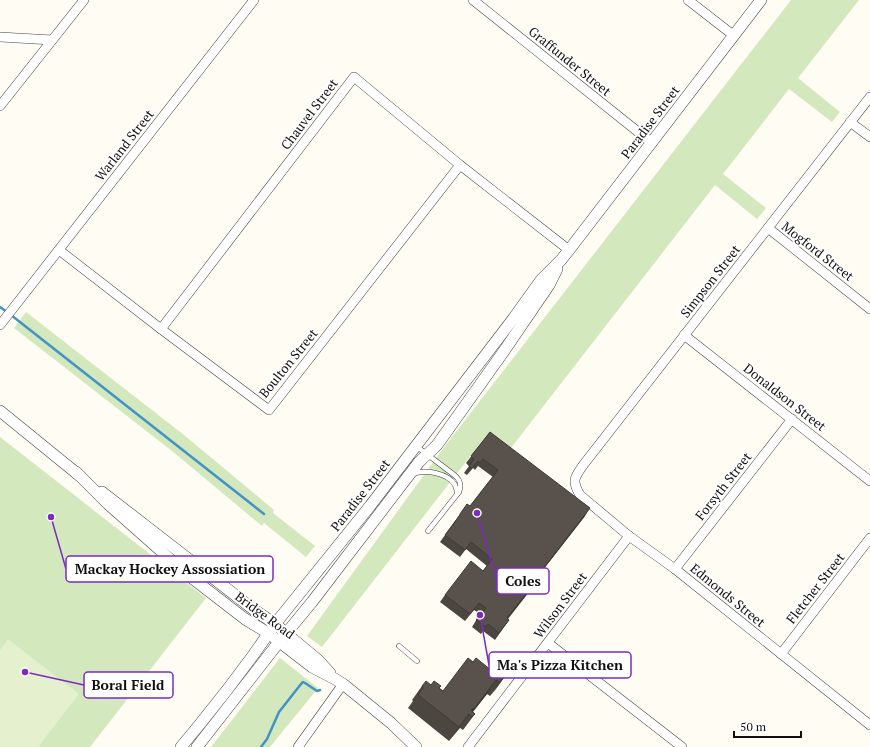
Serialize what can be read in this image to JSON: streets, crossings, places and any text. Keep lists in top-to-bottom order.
{
  "streets": {
    "street": [
      "Graffunder Street",
      "Chauvel Street",
      "Paradise Street",
      "Warland Street",
      "Mogford Street",
      "Simpson Street",
      "Boulton Street",
      "Donaldson Street",
      "Forsyth Street",
      "Fletcher Street",
      "Edmonds Street",
      "Wilson Street",
      "Bridge Road"
    ]
  },
  "crossings": [
    ["Graffunder Street", "Paradise Street"],
    ["Chauvel Street", "Paradise Street"],
    ["Chauvel Street", "Boulton Street"],
    ["Paradise Street", "Bridge Road"],
    ["Warland Street", "Boulton Street"],
    ["Mogford Street", "Simpson Street"],
    ["Simpson Street", "Donaldson Street"],
    ["Simpson Street", "Edmonds Street"],
    ["Donaldson Street", "Forsyth Street"],
    ["Forsyth Street", "Edmonds Street"],
    ["Fletcher Street", "Edmonds Street"],
    ["Edmonds Street", "Wilson Street"]
  ],
  "places": [
    "Coles",
    "Mackay Hockey Assossiation",
    "Ma's Pizza Kitchen",
    "Boral Field"
  ],
  "scale_bar": "50 m"
}
